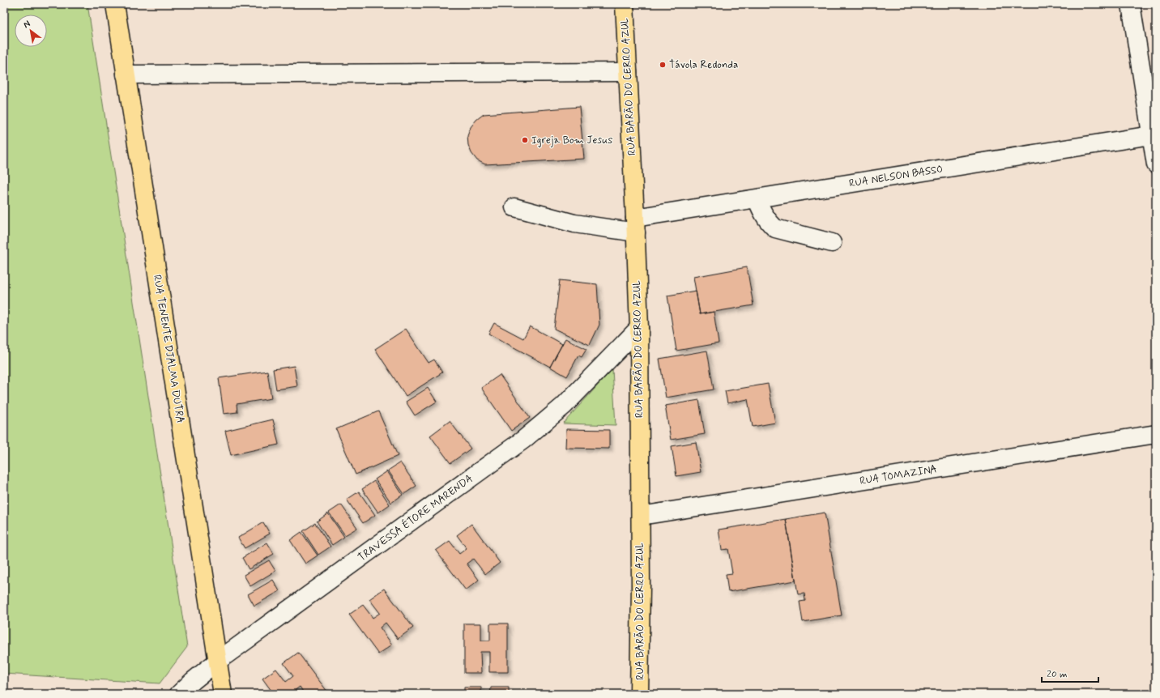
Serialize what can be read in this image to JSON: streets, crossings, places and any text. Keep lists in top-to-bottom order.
{
  "streets": {
    "main road": ["RUA BARÃO DO CERRO AZUL", "RUA TENENTE DJALMA DUTRA"],
    "street": ["RUA NELSON BASSO", "RUA TOMAZINA", "TRAVESSA ÉTORE MARENDA"]
  },
  "crossings": [
    ["RUA BARÃO DO CERRO AZUL", "RUA NELSON BASSO"],
    ["RUA BARÃO DO CERRO AZUL", "RUA TOMAZINA"],
    ["RUA BARÃO DO CERRO AZUL", "TRAVESSA ÉTORE MARENDA"],
    ["RUA TENENTE DJALMA DUTRA", "TRAVESSA ÉTORE MARENDA"]
  ],
  "places": ["Távola Redonda", "Igreja Bom Jesus"],
  "scale_bar": "20 m",
  "north": "top left"
}
